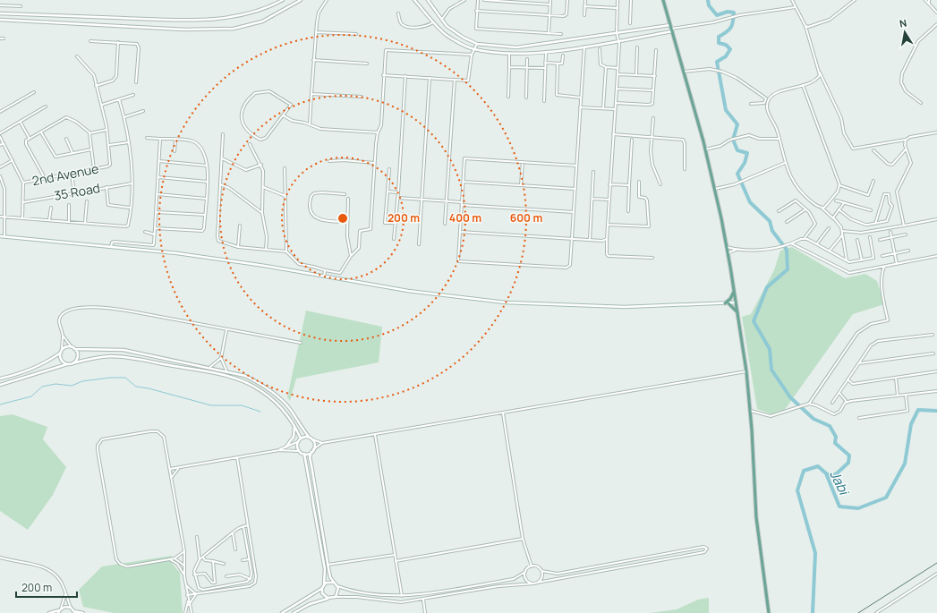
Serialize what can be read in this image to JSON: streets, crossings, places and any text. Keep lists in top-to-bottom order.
{
  "streets": {
    "street": ["2nd Avenue", "35 Road"]
  },
  "crossings": [
    ["2nd Avenue", "35 Road"]
  ],
  "water": ["Jabi"],
  "scale_bar": "200 m",
  "north": "top",
  "rings": ["200 m", "400 m", "600 m"]
}
